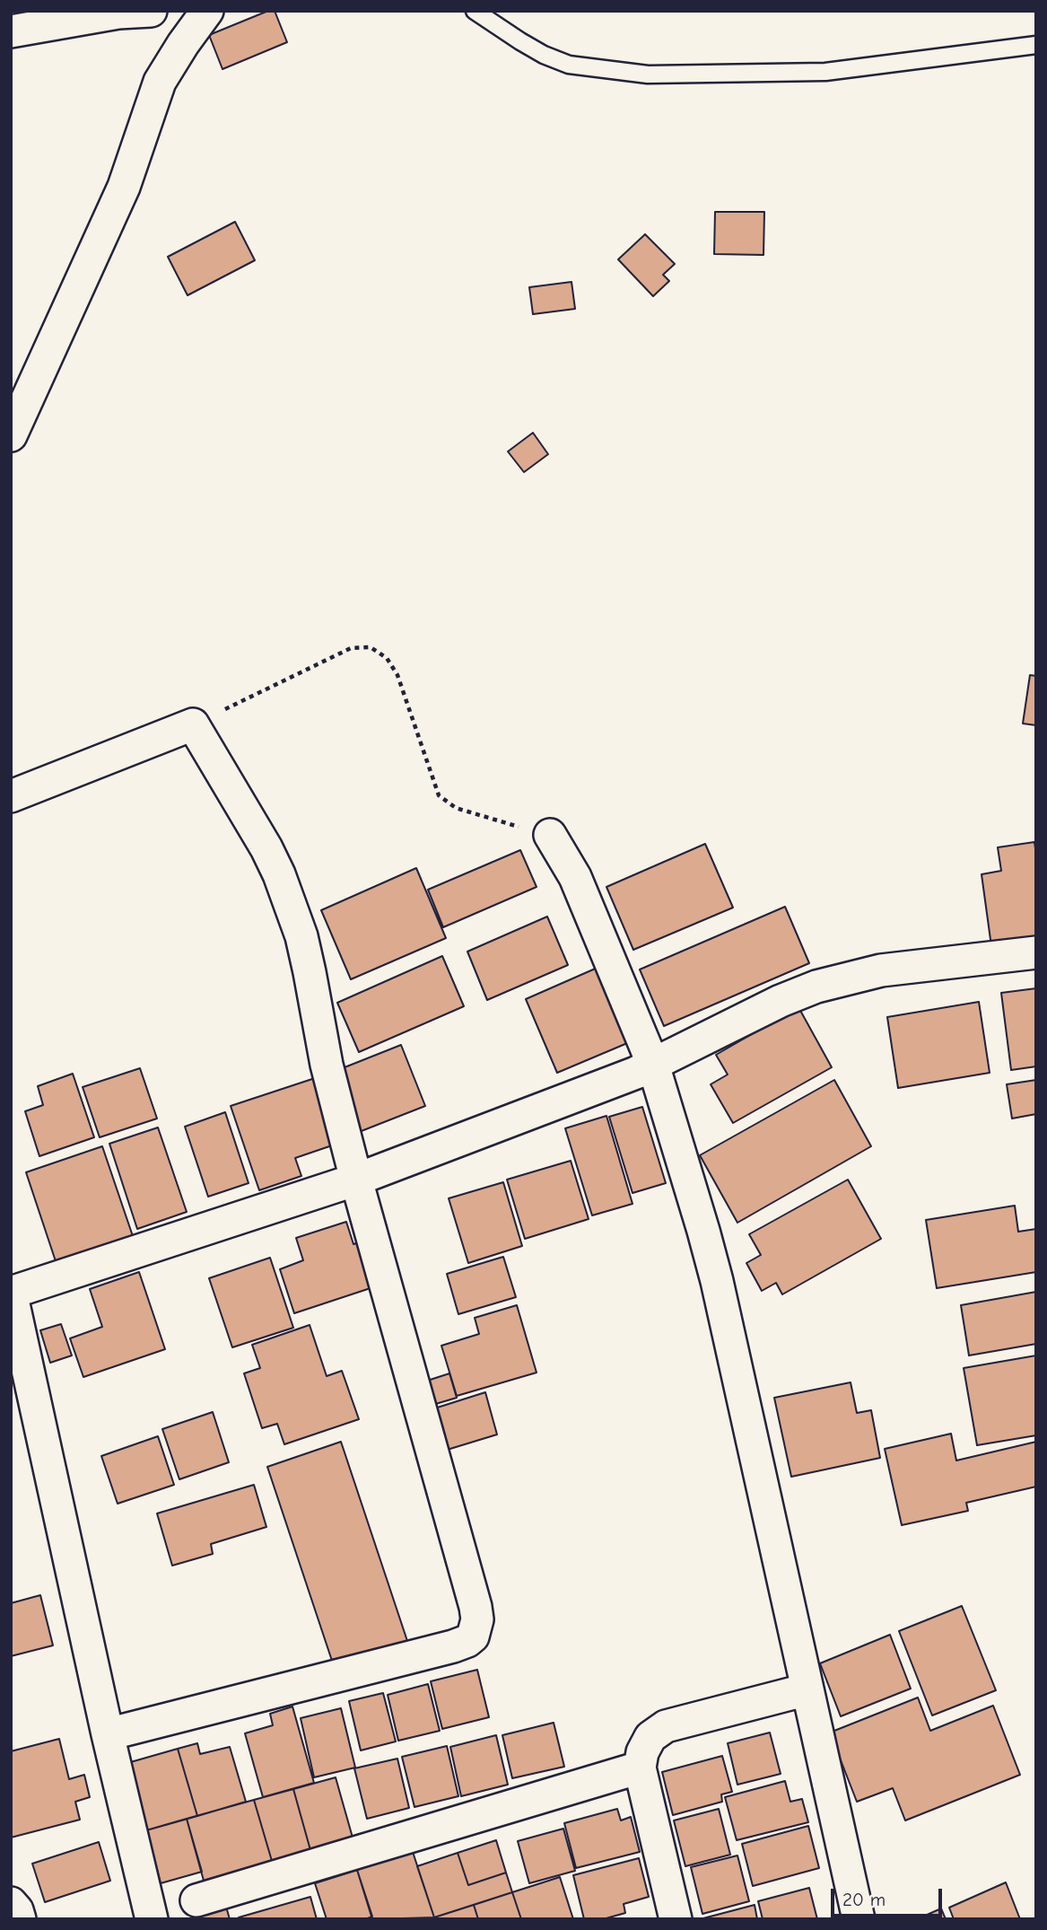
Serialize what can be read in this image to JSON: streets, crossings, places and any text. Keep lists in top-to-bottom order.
{
  "scale_bar": "20 m"
}
